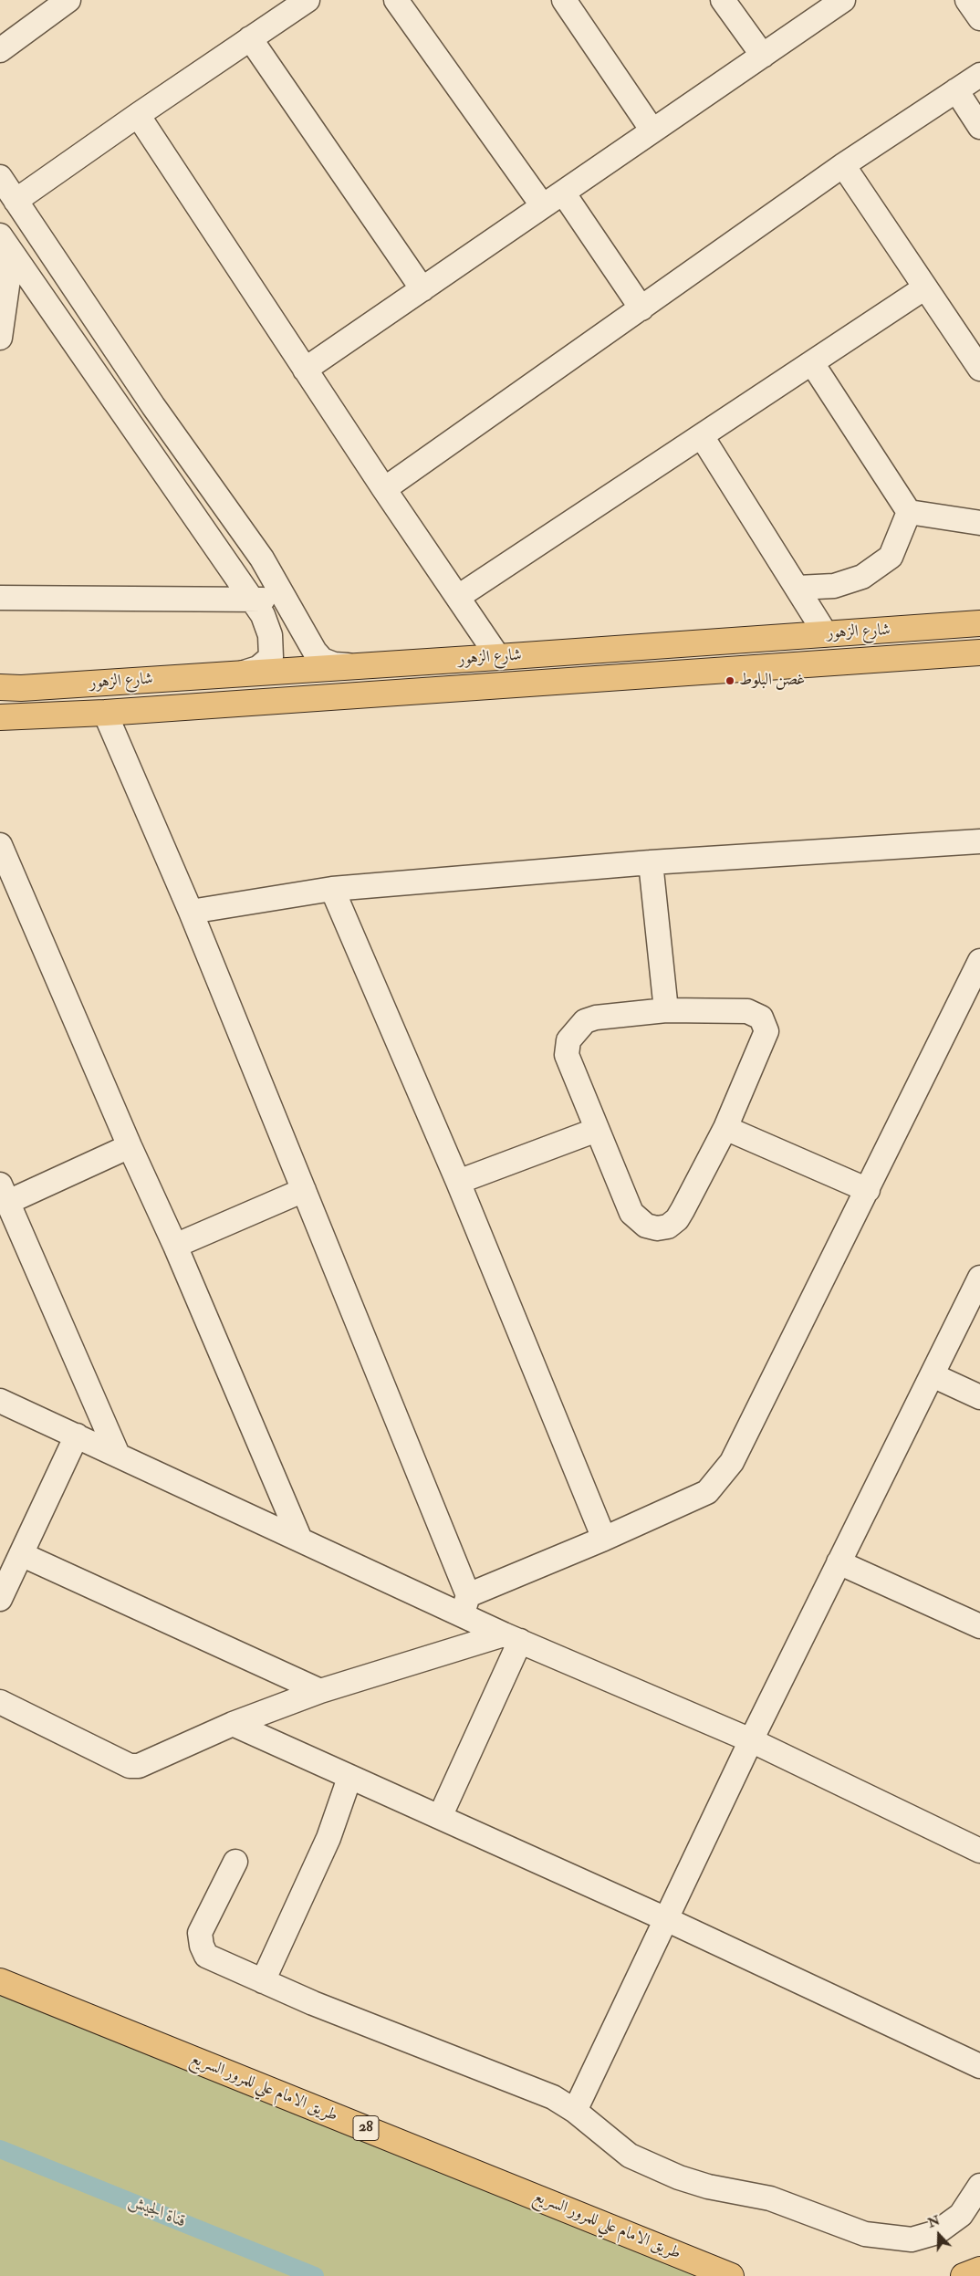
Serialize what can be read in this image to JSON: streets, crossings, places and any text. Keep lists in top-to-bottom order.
{
  "streets": {
    "main road": ["شارع الزهور", "طريق الامام علي للمرور السريع", "28"]
  },
  "water": ["قناة الجيش"],
  "places": ["غصن البلوط"],
  "north": "top"
}
